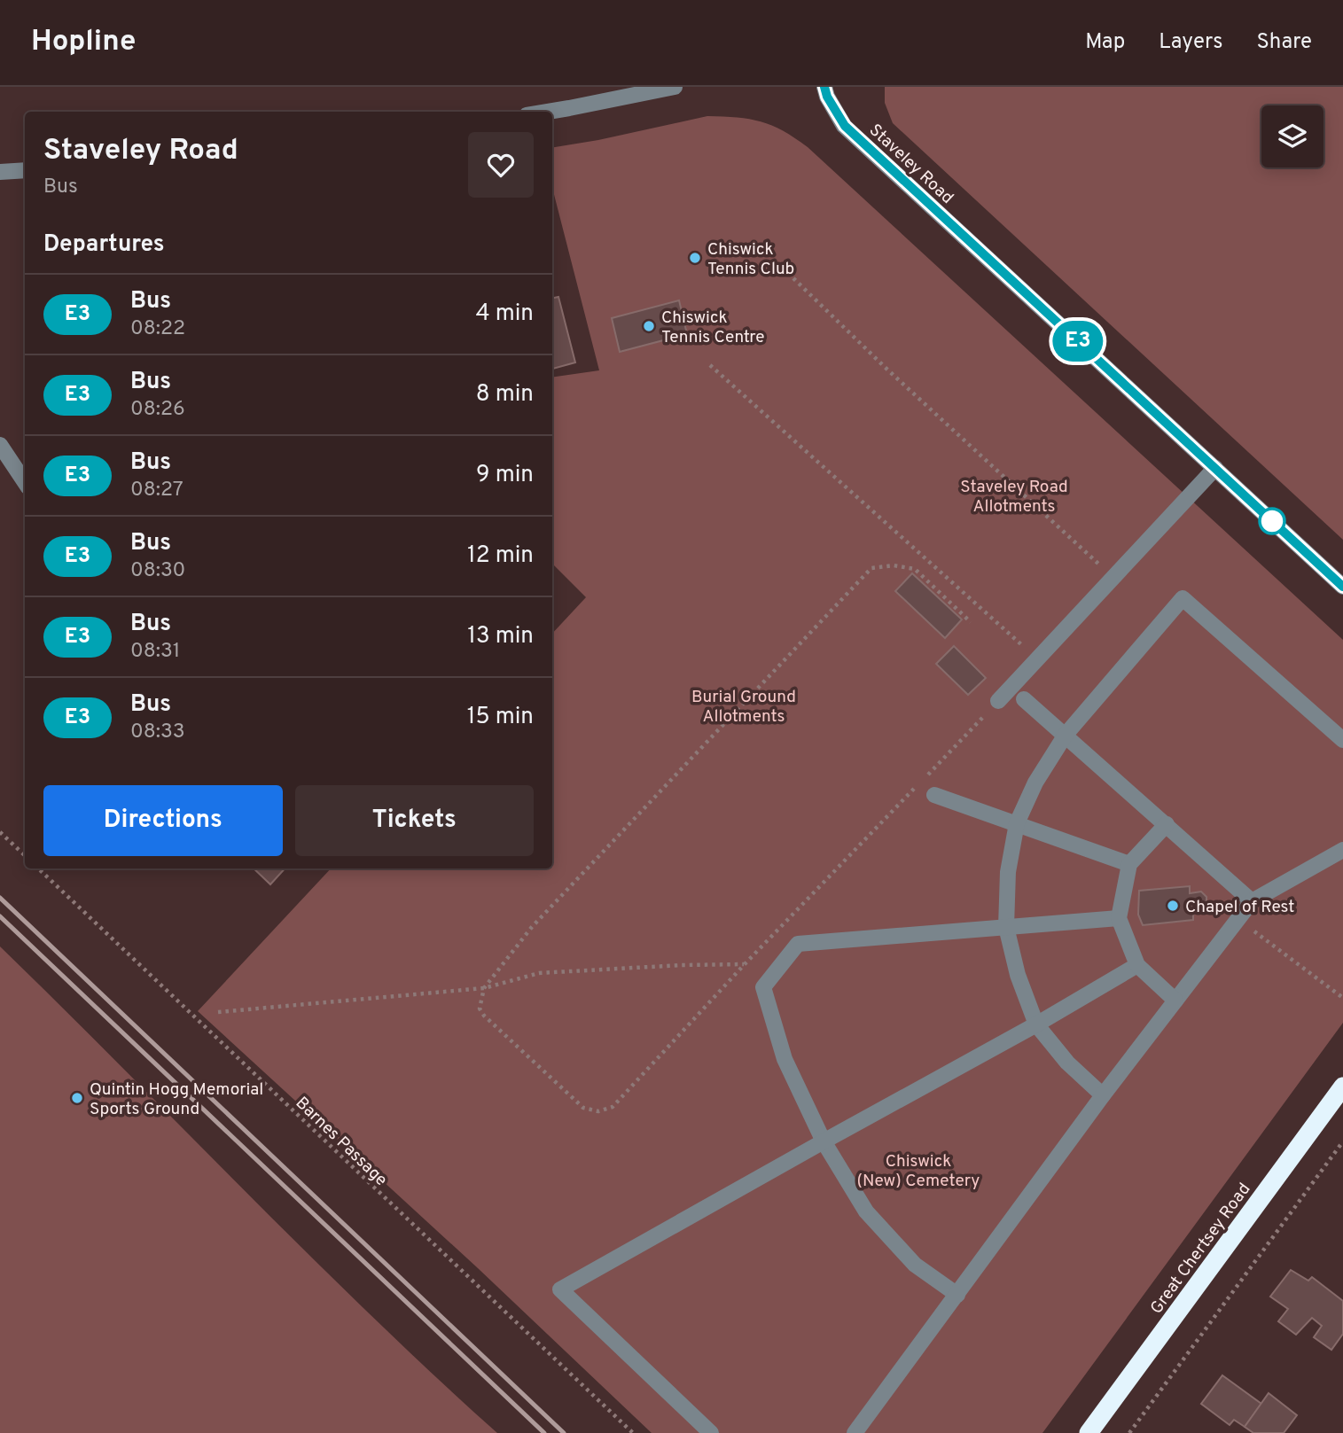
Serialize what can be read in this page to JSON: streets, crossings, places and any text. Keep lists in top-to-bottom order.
{
  "streets": {
    "highway": ["Great Chertsey Road"],
    "street": ["Staveley Road"],
    "path": ["Barnes Passage"]
  },
  "parks": ["Staveley Road Allotments", "Burial Ground Allotments", "Chiswick (New) Cemetery"],
  "places": [
    "Chiswick Tennis Club",
    "Chiswick Tennis Centre",
    "Chapel of Rest",
    "Quintin Hogg Memorial Sports Ground"
  ],
  "lines": ["bus line E3"],
  "page": {
    "header": "Hopline",
    "nav": ["Map", "Layers", "Share"],
    "on_map": "E3",
    "heading": [
      ["Staveley Road", "Bus"],
      "Departures"
    ],
    "list": [
      {
        "mark": "E3",
        "name": "Bus",
        "note": "08:22",
        "value": "4 min"
      },
      {
        "mark": "E3",
        "name": "Bus",
        "note": "08:26",
        "value": "8 min"
      },
      {
        "mark": "E3",
        "name": "Bus",
        "note": "08:27",
        "value": "9 min"
      },
      {
        "mark": "E3",
        "name": "Bus",
        "note": "08:30",
        "value": "12 min"
      },
      {
        "mark": "E3",
        "name": "Bus",
        "note": "08:31",
        "value": "13 min"
      },
      {
        "mark": "E3",
        "name": "Bus",
        "note": "08:33",
        "value": "15 min"
      }
    ],
    "buttons": ["Directions", "Tickets"]
  }
}
